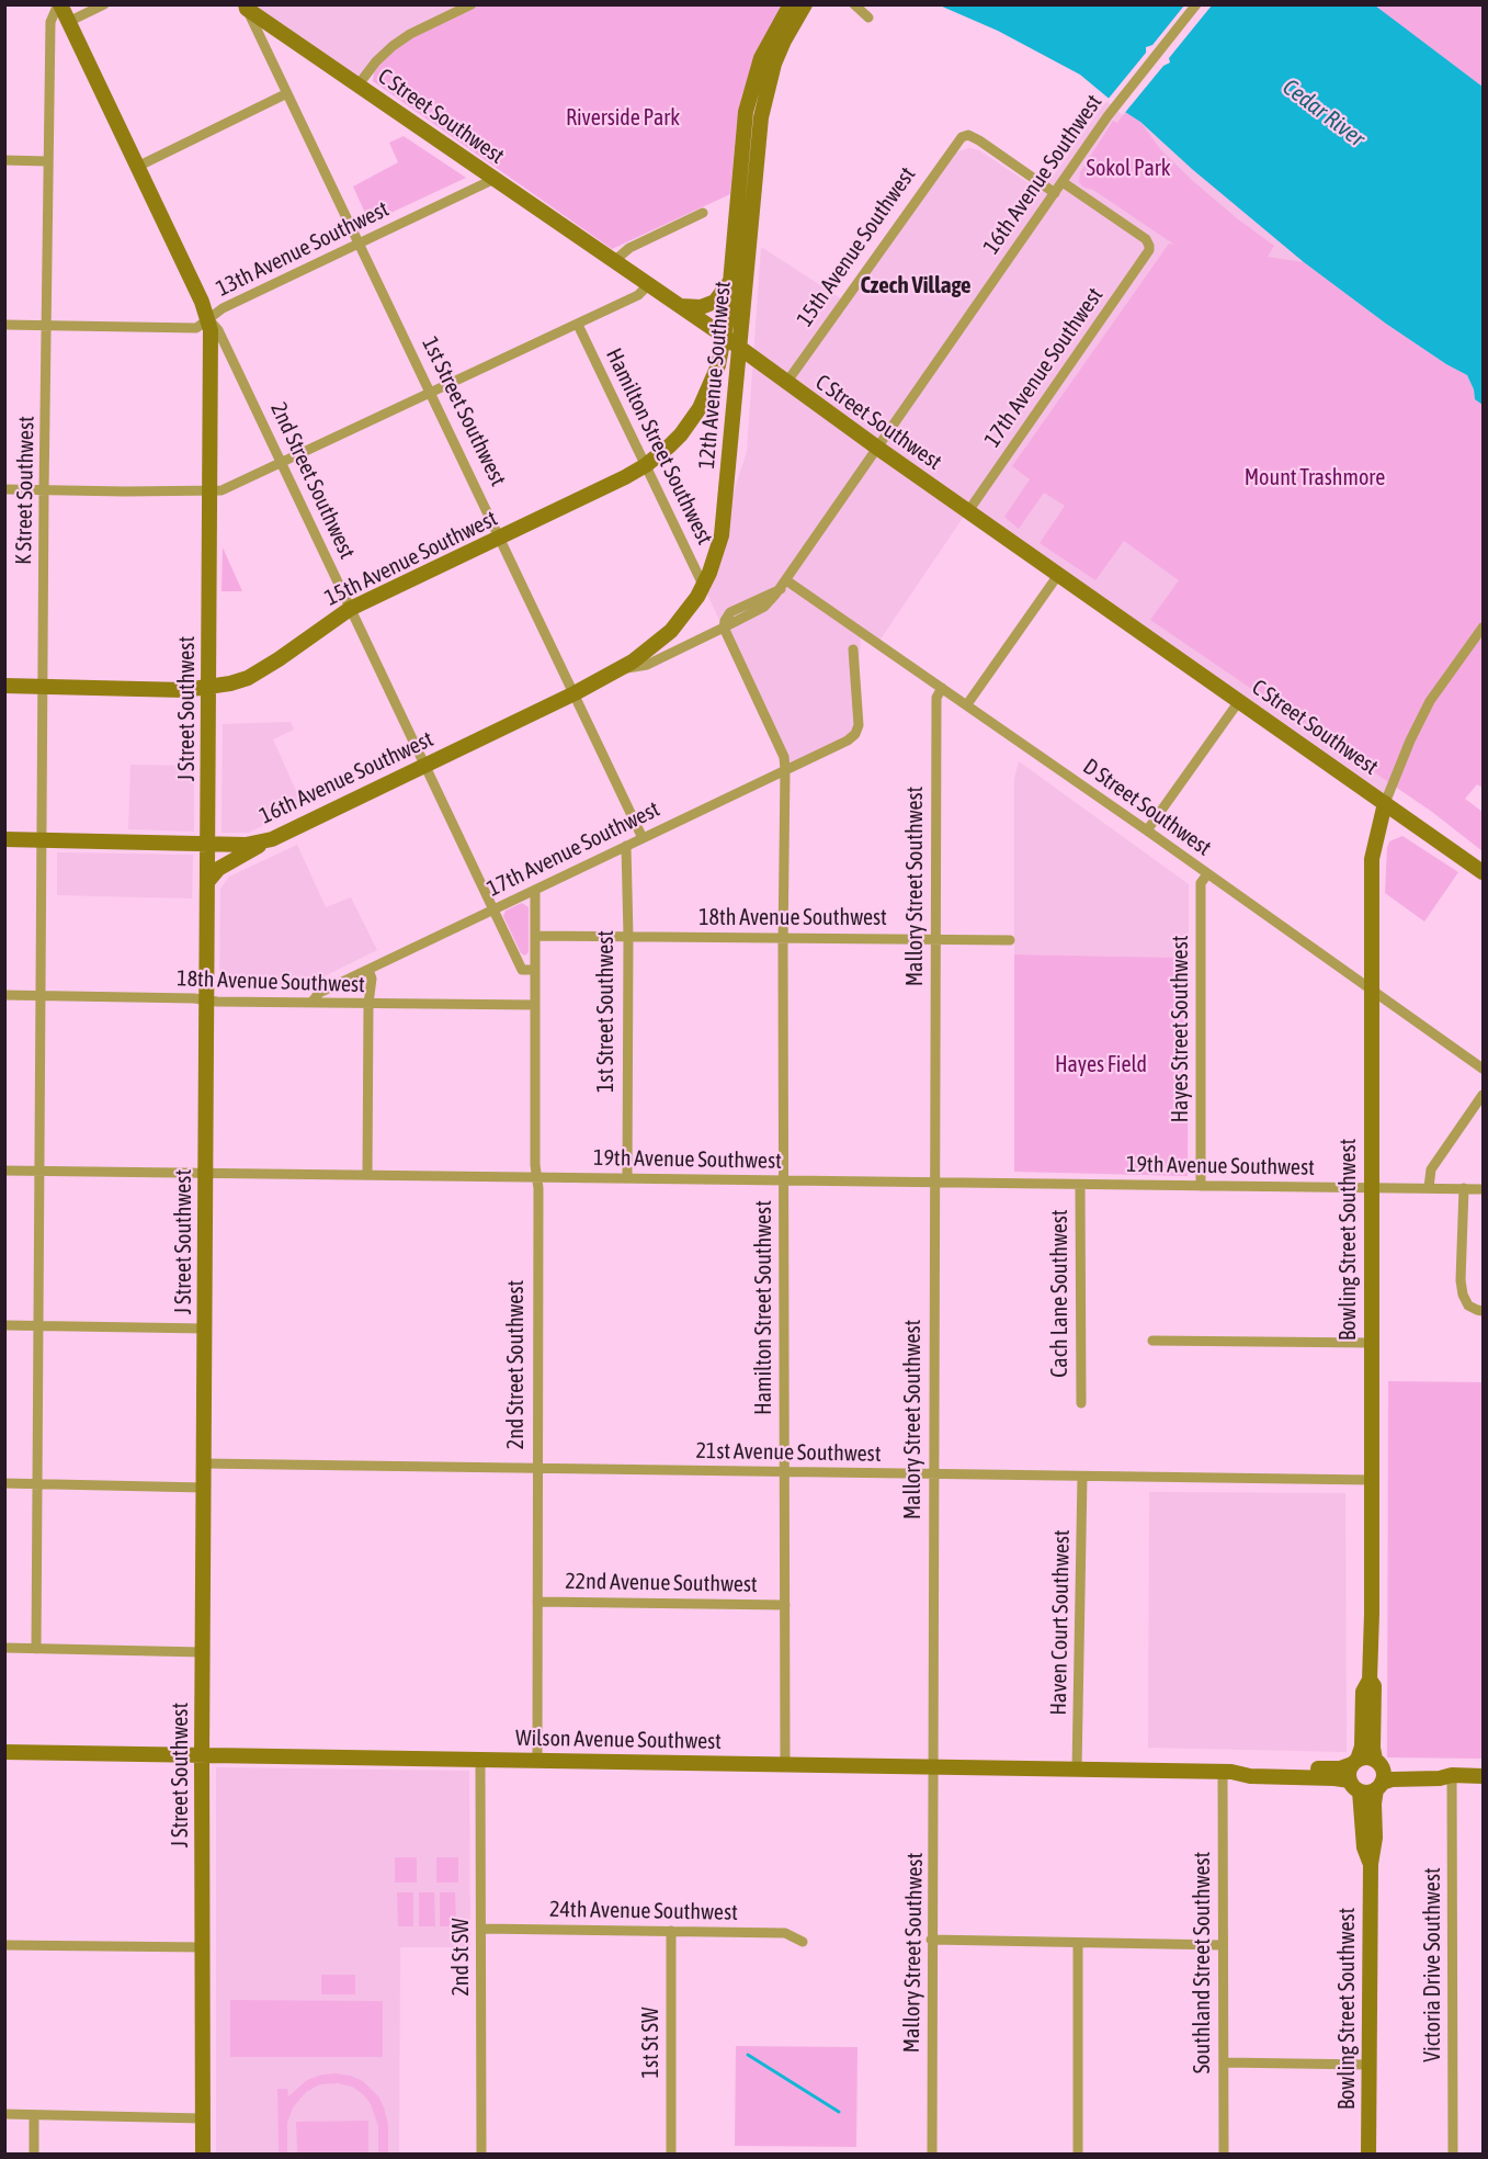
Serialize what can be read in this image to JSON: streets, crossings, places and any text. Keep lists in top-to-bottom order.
{
  "streets": {
    "main road": [
      "C Street Southwest",
      "16th Avenue Southwest",
      "15th Avenue Southwest",
      "12th Avenue Southwest",
      "2nd Street Southwest",
      "J Street Southwest",
      "Bowling Street Southwest",
      "Wilson Avenue Southwest"
    ],
    "street": [
      "13th Avenue Southwest",
      "17th Avenue Southwest",
      "1st Street Southwest",
      "Hamilton Street Southwest",
      "K Street Southwest",
      "D Street Southwest",
      "Mallory Street Southwest",
      "18th Avenue Southwest",
      "Hayes Street Southwest",
      "19th Avenue Southwest",
      "Cach Lane Southwest",
      "21st Avenue Southwest",
      "22nd Avenue Southwest",
      "Haven Court Southwest",
      "24th Avenue Southwest",
      "2nd St SW",
      "Southland Street Southwest",
      "Victoria Drive Southwest",
      "1st St SW"
    ]
  },
  "crossings": [
    ["C Street Southwest", "16th Avenue Southwest"],
    ["C Street Southwest", "15th Avenue Southwest"],
    ["C Street Southwest", "13th Avenue Southwest"],
    ["C Street Southwest", "17th Avenue Southwest"],
    ["C Street Southwest", "12th Avenue Southwest"],
    ["C Street Southwest", "1st Street Southwest"],
    ["C Street Southwest", "Bowling Street Southwest"],
    ["16th Avenue Southwest", "15th Avenue Southwest"],
    ["16th Avenue Southwest", "17th Avenue Southwest"],
    ["16th Avenue Southwest", "12th Avenue Southwest"],
    ["16th Avenue Southwest", "1st Street Southwest"],
    ["16th Avenue Southwest", "Hamilton Street Southwest"],
    ["16th Avenue Southwest", "2nd Street Southwest"],
    ["16th Avenue Southwest", "K Street Southwest"],
    ["16th Avenue Southwest", "J Street Southwest"],
    ["16th Avenue Southwest", "D Street Southwest"],
    ["15th Avenue Southwest", "12th Avenue Southwest"],
    ["15th Avenue Southwest", "1st Street Southwest"],
    ["15th Avenue Southwest", "Hamilton Street Southwest"],
    ["15th Avenue Southwest", "2nd Street Southwest"],
    ["15th Avenue Southwest", "K Street Southwest"],
    ["15th Avenue Southwest", "J Street Southwest"],
    ["13th Avenue Southwest", "1st Street Southwest"],
    ["13th Avenue Southwest", "2nd Street Southwest"],
    ["13th Avenue Southwest", "K Street Southwest"],
    ["13th Avenue Southwest", "J Street Southwest"],
    ["17th Avenue Southwest", "1st Street Southwest"],
    ["17th Avenue Southwest", "Hamilton Street Southwest"],
    ["17th Avenue Southwest", "2nd Street Southwest"],
    ["17th Avenue Southwest", "18th Avenue Southwest"],
    ["12th Avenue Southwest", "1st Street Southwest"],
    ["12th Avenue Southwest", "Hamilton Street Southwest"],
    ["1st Street Southwest", "18th Avenue Southwest"],
    ["1st Street Southwest", "19th Avenue Southwest"],
    ["Hamilton Street Southwest", "18th Avenue Southwest"],
    ["Hamilton Street Southwest", "19th Avenue Southwest"],
    ["Hamilton Street Southwest", "21st Avenue Southwest"],
    ["Hamilton Street Southwest", "22nd Avenue Southwest"],
    ["Hamilton Street Southwest", "Wilson Avenue Southwest"],
    ["2nd Street Southwest", "K Street Southwest"],
    ["2nd Street Southwest", "J Street Southwest"],
    ["2nd Street Southwest", "18th Avenue Southwest"],
    ["2nd Street Southwest", "19th Avenue Southwest"],
    ["2nd Street Southwest", "21st Avenue Southwest"],
    ["2nd Street Southwest", "22nd Avenue Southwest"],
    ["2nd Street Southwest", "Wilson Avenue Southwest"],
    ["K Street Southwest", "18th Avenue Southwest"],
    ["K Street Southwest", "19th Avenue Southwest"],
    ["J Street Southwest", "18th Avenue Southwest"],
    ["J Street Southwest", "19th Avenue Southwest"],
    ["J Street Southwest", "21st Avenue Southwest"],
    ["J Street Southwest", "Wilson Avenue Southwest"],
    ["D Street Southwest", "Mallory Street Southwest"],
    ["D Street Southwest", "Hayes Street Southwest"],
    ["D Street Southwest", "Bowling Street Southwest"],
    ["Mallory Street Southwest", "18th Avenue Southwest"],
    ["Mallory Street Southwest", "19th Avenue Southwest"],
    ["Mallory Street Southwest", "21st Avenue Southwest"],
    ["Mallory Street Southwest", "Wilson Avenue Southwest"],
    ["Hayes Street Southwest", "19th Avenue Southwest"],
    ["19th Avenue Southwest", "Bowling Street Southwest"],
    ["19th Avenue Southwest", "Cach Lane Southwest"],
    ["Bowling Street Southwest", "21st Avenue Southwest"],
    ["Bowling Street Southwest", "Wilson Avenue Southwest"],
    ["21st Avenue Southwest", "Haven Court Southwest"],
    ["Haven Court Southwest", "Wilson Avenue Southwest"],
    ["Wilson Avenue Southwest", "2nd St SW"],
    ["Wilson Avenue Southwest", "Southland Street Southwest"],
    ["24th Avenue Southwest", "2nd St SW"],
    ["24th Avenue Southwest", "1st St SW"]
  ],
  "districts": ["Czech Village"],
  "water": ["Cedar River"],
  "parks": [
    "Riverside Park",
    "Sokol Park",
    "Mount Trashmore",
    "Hayes Field"
  ]
}
